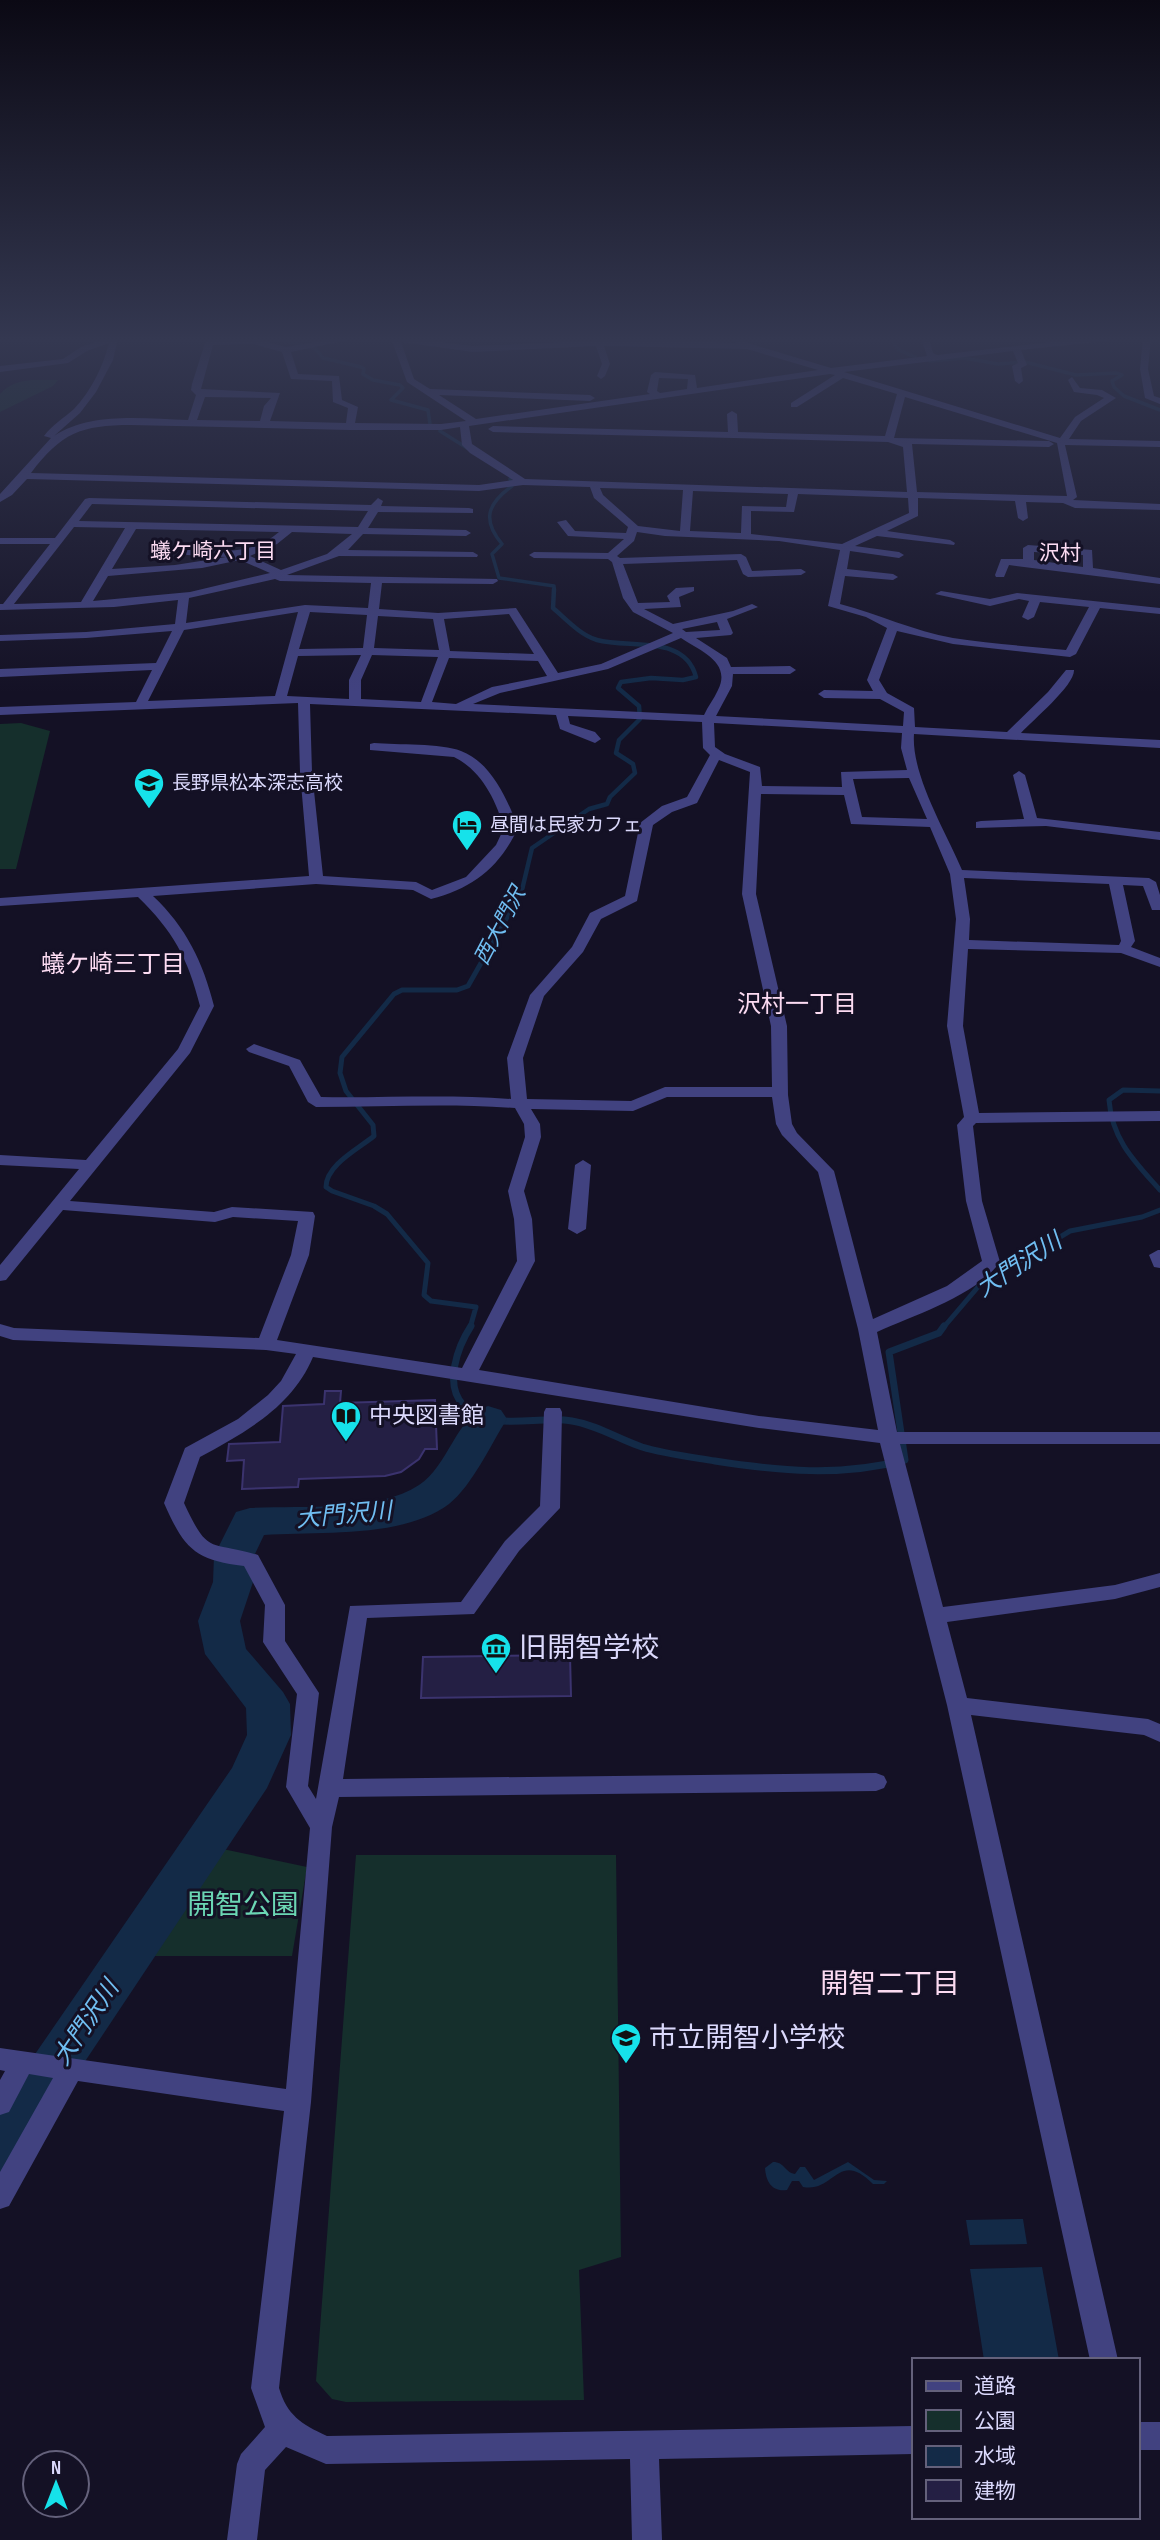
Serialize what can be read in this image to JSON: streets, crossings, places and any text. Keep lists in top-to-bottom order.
{
  "districts": [
    "蟻ケ崎六丁目",
    "沢村",
    "蟻ケ崎三丁目",
    "沢村一丁目",
    "開智二丁目"
  ],
  "water": ["西大門沢", "大門沢川"],
  "parks": ["開智公園"],
  "places": {
    "school or university": ["長野県松本深志高校", "市立開智小学校"],
    "hotel": ["昼間は民家カフェ"],
    "library": ["中央図書館"],
    "museum": ["旧開智学校"]
  },
  "legend": [
    "道路",
    "公園",
    "水域",
    "建物"
  ],
  "north": "top"
}
